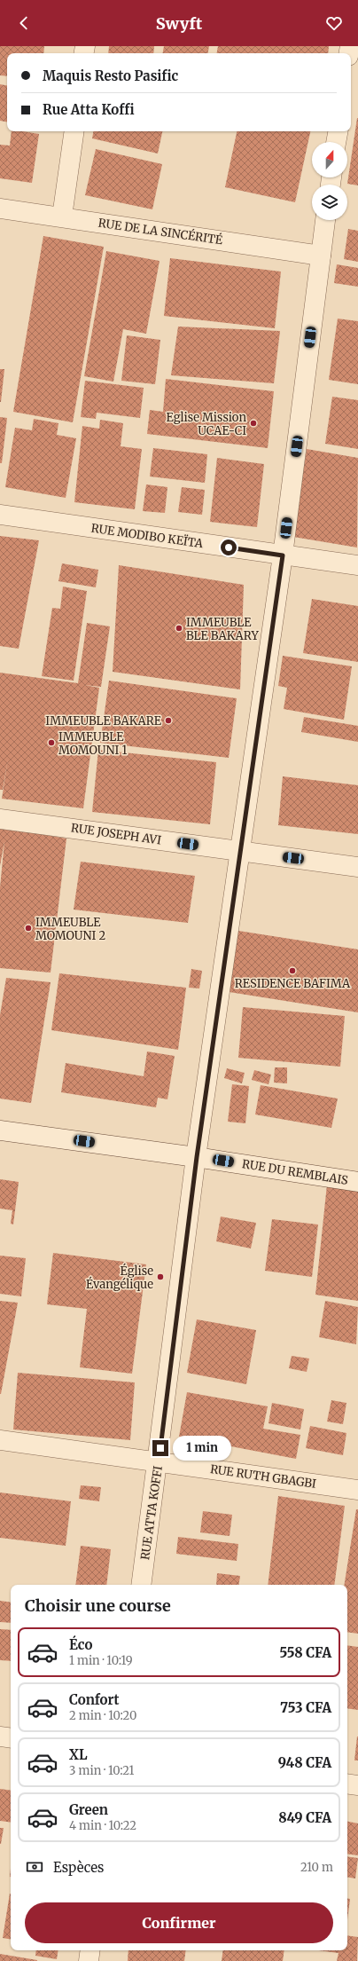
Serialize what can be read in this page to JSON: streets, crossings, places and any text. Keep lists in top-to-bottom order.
{
  "streets": {
    "street": [
      "RUE DE LA SINCÉRITÉ",
      "RUE MODIBO KEÏTA",
      "RUE JOSEPH AVI",
      "RUE DU REMBLAIS",
      "RUE RUTH GBAGBI",
      "RUE ATTA KOFFI"
    ]
  },
  "crossings": [
    ["RUE DE LA SINCÉRITÉ", "RUE ATTA KOFFI"],
    ["RUE MODIBO KEÏTA", "RUE ATTA KOFFI"],
    ["RUE JOSEPH AVI", "RUE ATTA KOFFI"],
    ["RUE DU REMBLAIS", "RUE ATTA KOFFI"],
    ["RUE RUTH GBAGBI", "RUE ATTA KOFFI"]
  ],
  "places": [
    "Eglise Mission UCAE-CI",
    "IMMEUBLE BLE BAKARY",
    "IMMEUBLE BAKARE",
    "IMMEUBLE MOMOUNI 1",
    "IMMEUBLE MOMOUNI 2",
    "RESIDENCE BAFIMA",
    "Église Évangélique"
  ],
  "north": "top",
  "page": {
    "header": "Swyft",
    "banner": ["Maquis Resto Pasific", "Rue Atta Koffi"],
    "bubble": "1 min",
    "heading": "Choisir une course",
    "list": [
      {
        "name": "Éco",
        "note": "1 min · 10:19",
        "value": "558 CFA"
      },
      {
        "name": "Confort",
        "note": "2 min · 10:20",
        "value": "753 CFA"
      },
      {
        "name": "XL",
        "note": "3 min · 10:21",
        "value": "948 CFA"
      },
      {
        "name": "Green",
        "note": "4 min · 10:22",
        "value": "849 CFA"
      }
    ],
    "pay": ["Espèces", "210 m"],
    "buttons": "Confirmer"
  }
}
